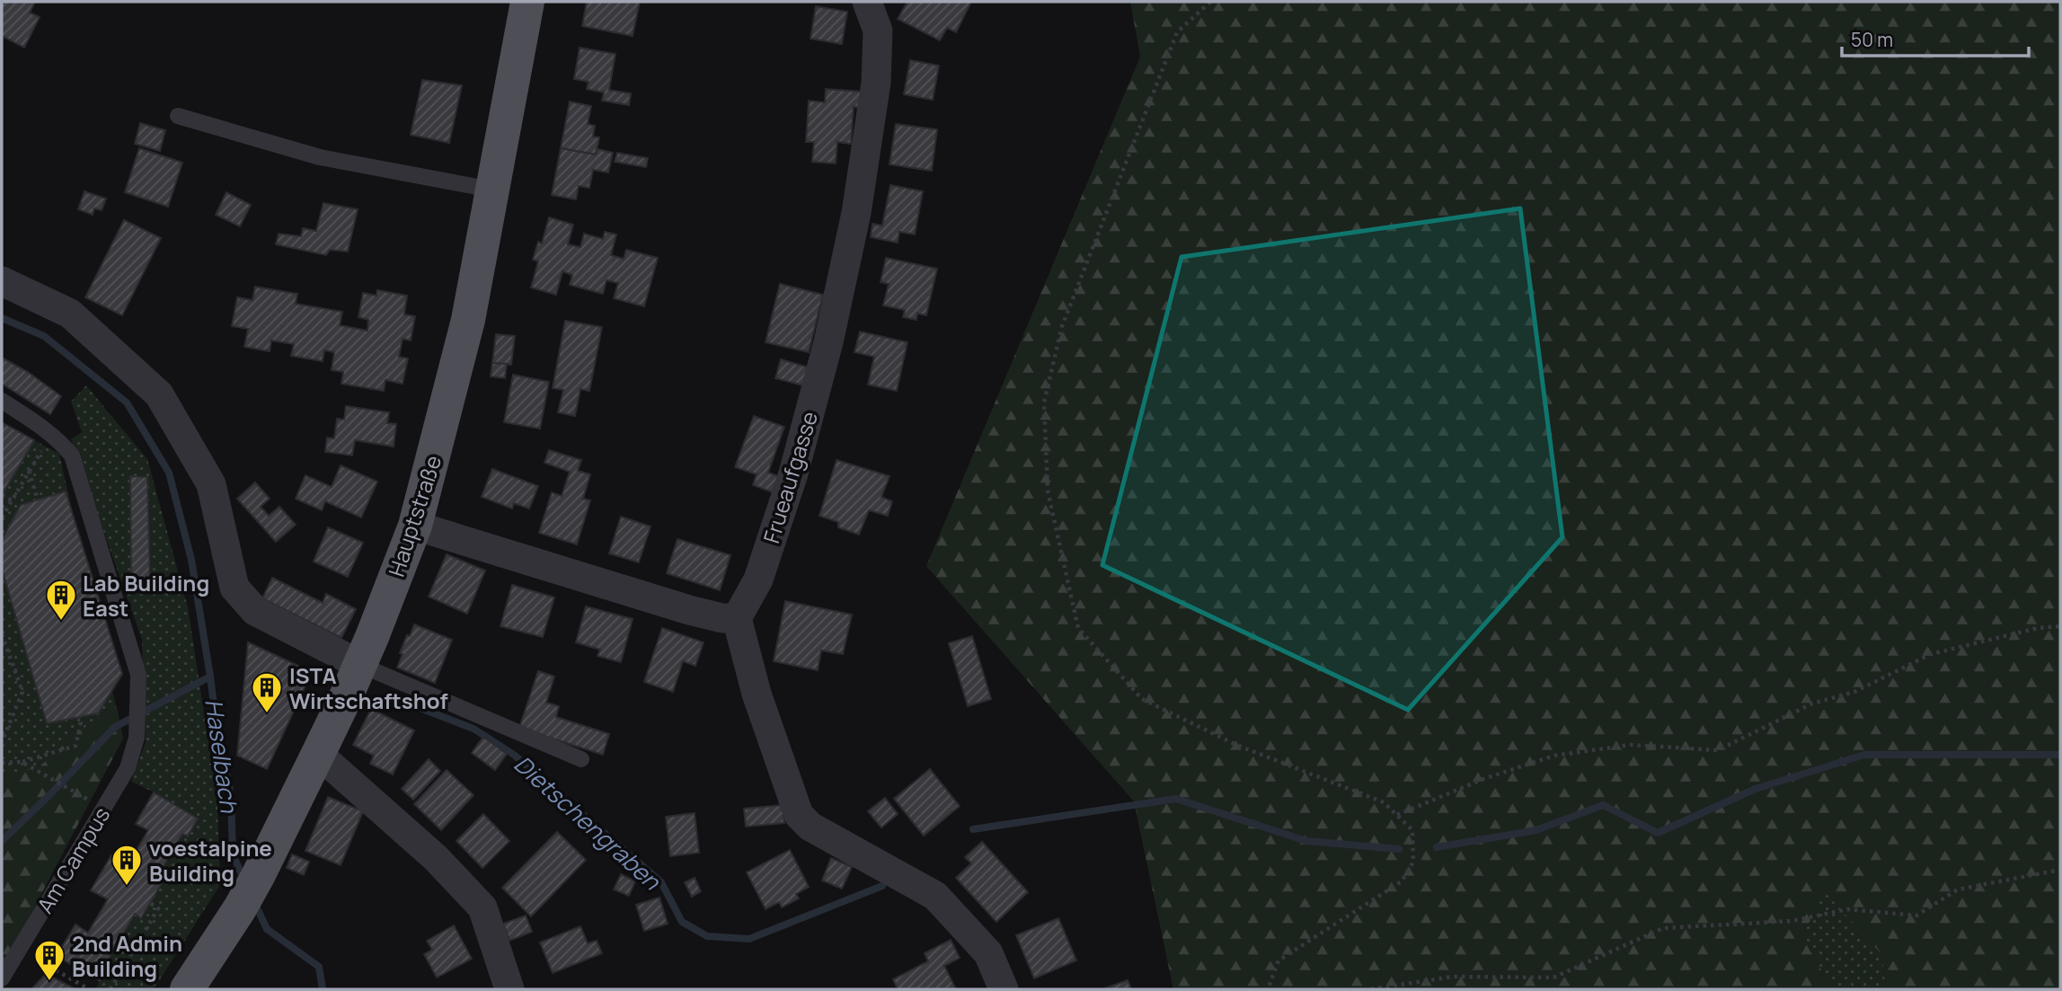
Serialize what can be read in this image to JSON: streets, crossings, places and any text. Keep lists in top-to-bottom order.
{
  "streets": {
    "main road": ["Hauptstraße"],
    "street": ["Frueaufgasse"],
    "lane": ["Am Campus"]
  },
  "water": ["Haselbach", "Dietschengraben"],
  "places": {
    "building": [
      "Lab Building East",
      "ISTA Wirtschaftshof",
      "voestalpine Building",
      "2nd Admin Building"
    ]
  },
  "scale_bar": "50 m"
}
